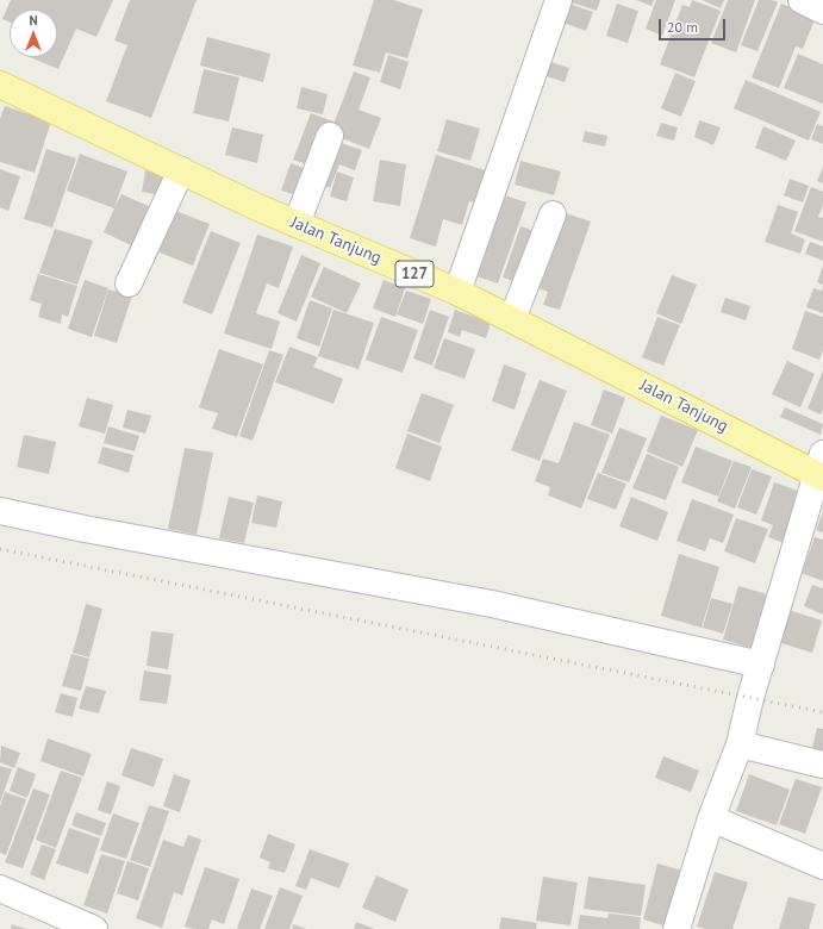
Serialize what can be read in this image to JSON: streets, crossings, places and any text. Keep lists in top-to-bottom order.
{
  "streets": {
    "main road": ["Jalan Tanjung", "127"]
  },
  "scale_bar": "20 m",
  "north": "top"
}
